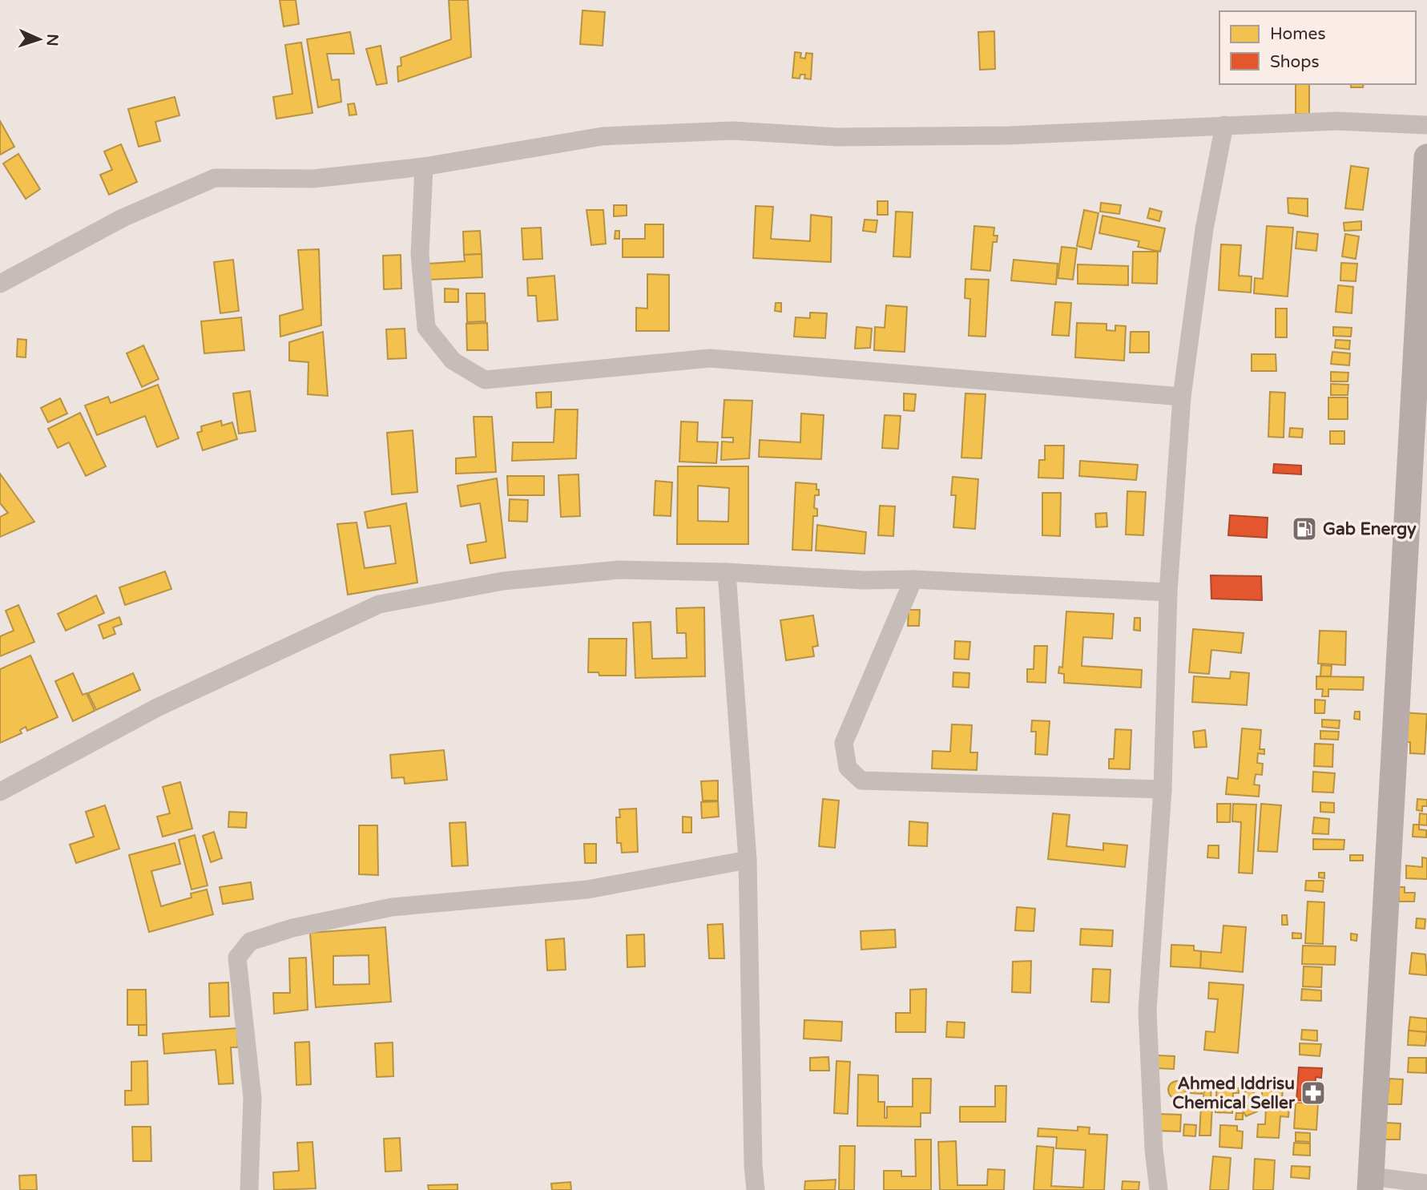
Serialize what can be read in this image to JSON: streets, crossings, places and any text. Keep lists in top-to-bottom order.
{
  "places": {
    "fuel station": ["Gab Energy"],
    "pharmacy": ["Ahmed Iddrisu Chemical Seller"]
  },
  "legend": ["Homes", "Shops"],
  "north": "right"
}
